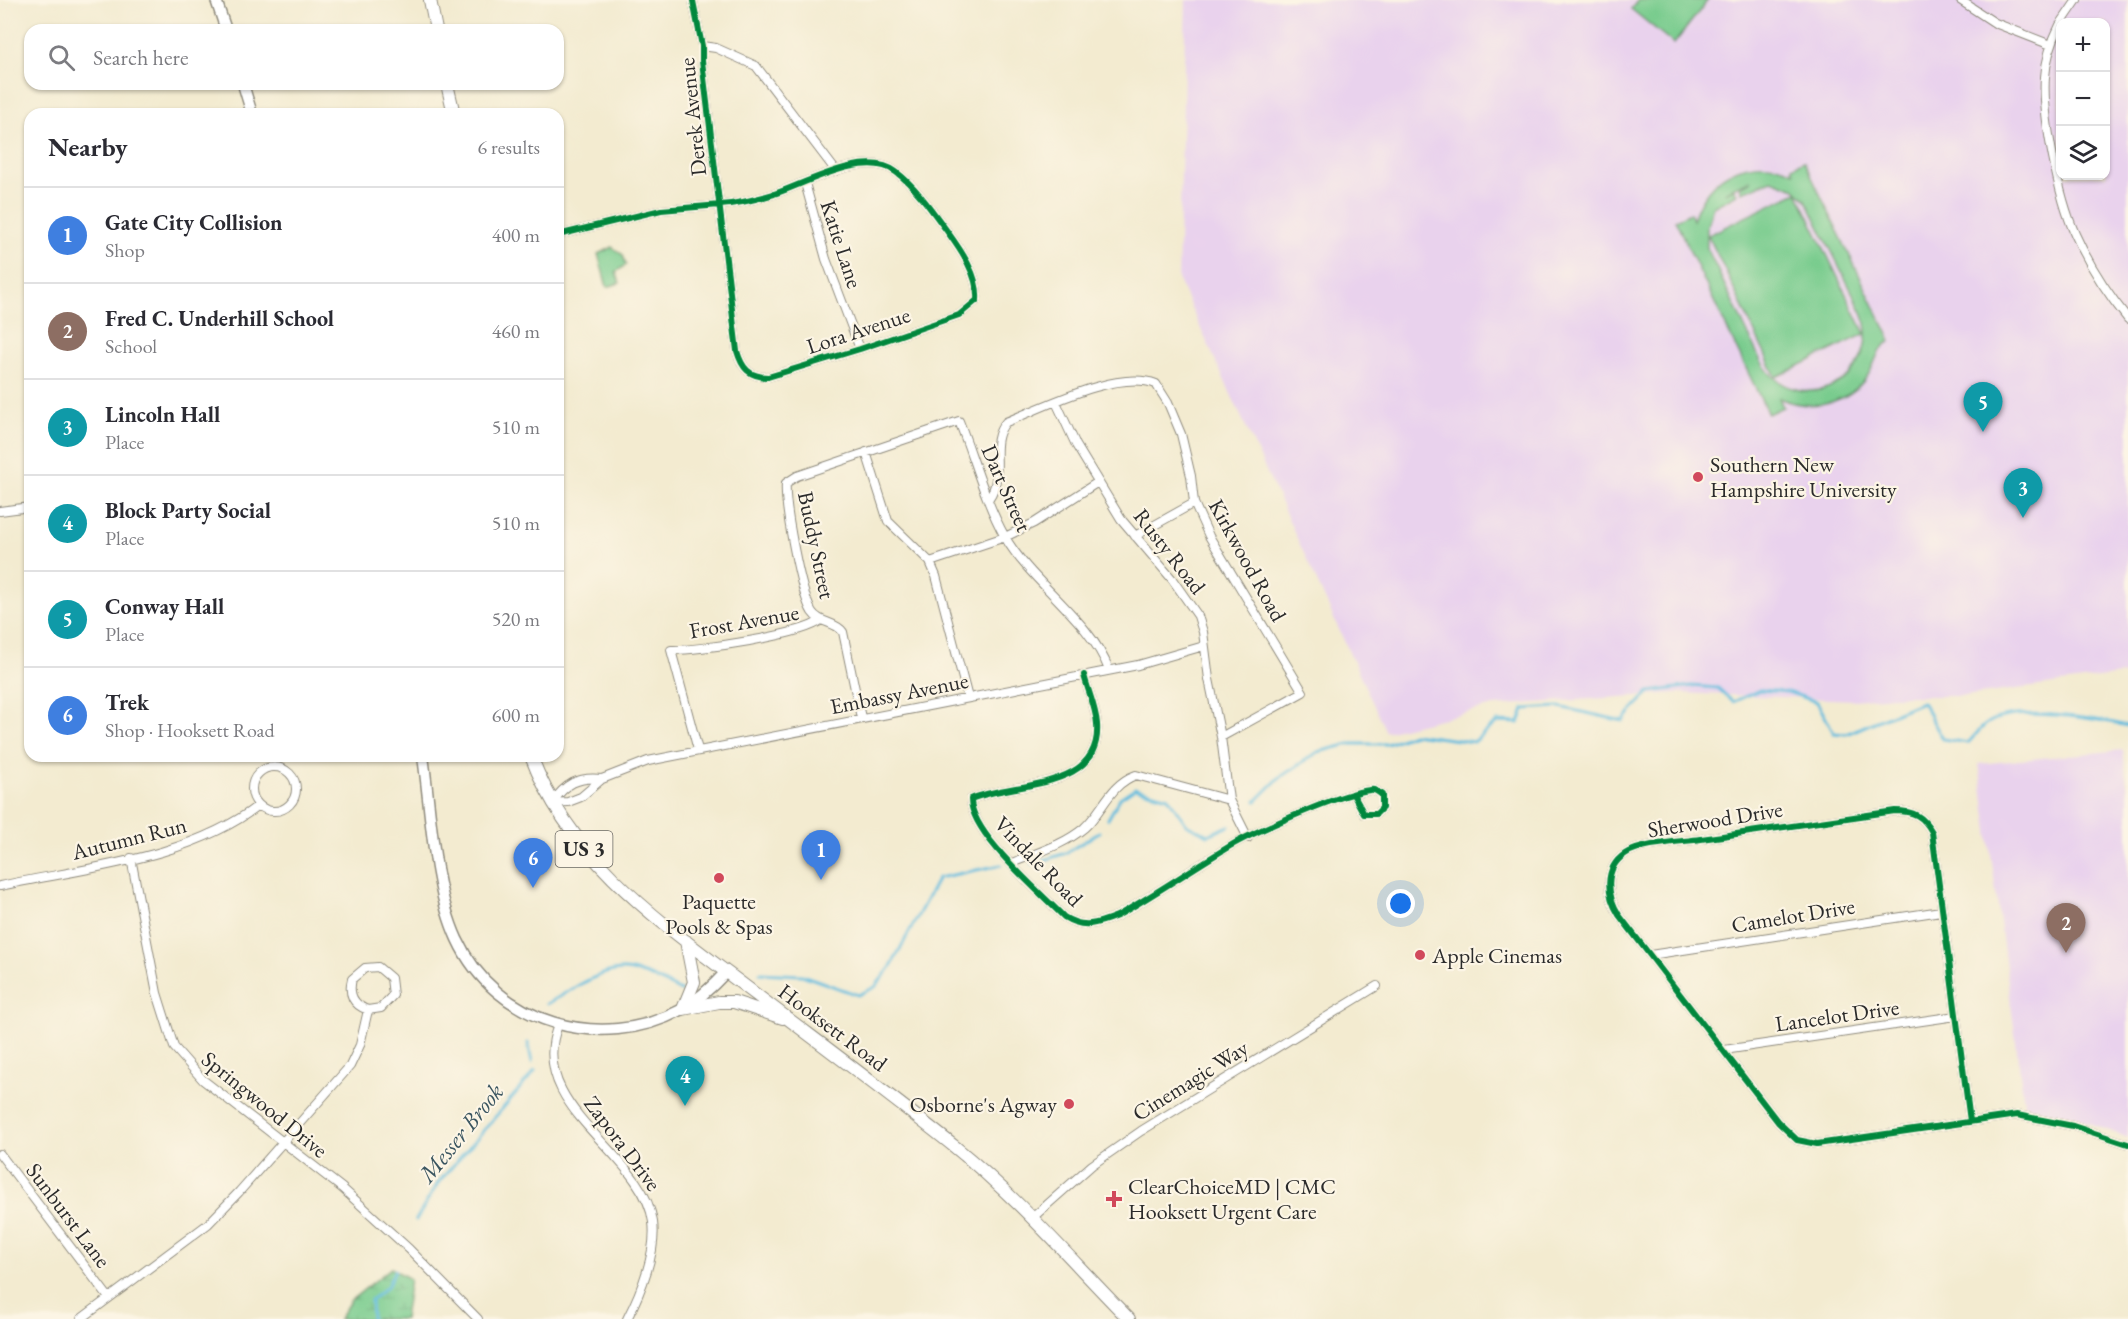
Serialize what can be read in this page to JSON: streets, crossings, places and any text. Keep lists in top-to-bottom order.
{
  "streets": {
    "main road": ["US 3", "Hooksett Road"],
    "street": [
      "Derek Avenue",
      "Katie Lane",
      "Lora Avenue",
      "Dart Street",
      "Buddy Street",
      "Rusty Road",
      "Kirkwood Road",
      "Frost Avenue",
      "Embassy Avenue",
      "Sherwood Drive",
      "Autumn Run",
      "Vindale Road",
      "Camelot Drive",
      "Lancelot Drive",
      "Cinemagic Way",
      "Springwood Drive",
      "Zapora Drive",
      "Sunburst Lane"
    ]
  },
  "crossings": [
    ["Derek Avenue", "Lora Avenue"],
    ["Katie Lane", "Lora Avenue"],
    ["Dart Street", "Buddy Street"],
    ["Dart Street", "Embassy Avenue"],
    ["Buddy Street", "Frost Avenue"],
    ["Buddy Street", "Embassy Avenue"],
    ["Rusty Road", "Kirkwood Road"],
    ["Rusty Road", "Embassy Avenue"],
    ["Rusty Road", "Vindale Road"],
    ["Frost Avenue", "Embassy Avenue"],
    ["Embassy Avenue", "Vindale Road"],
    ["Embassy Avenue", "Hooksett Road"],
    ["Sherwood Drive", "Camelot Drive"],
    ["Sherwood Drive", "Lancelot Drive"],
    ["Autumn Run", "Springwood Drive"],
    ["Hooksett Road", "Cinemagic Way"]
  ],
  "water": ["Messer Brook"],
  "places": {
    "other": [
      "Southern New Hampshire University",
      "Paquette Pools & Spas",
      "Apple Cinemas",
      "Osborne's Agway"
    ],
    "health": ["ClearChoiceMD | CMC Hooksett Urgent Care"]
  },
  "page": {
    "map_buttons": ["+", "−"],
    "search": "Search here",
    "heading": ["Nearby", "6 results"],
    "list": [
      {
        "mark": "1",
        "name": "Gate City Collision",
        "note": "Shop",
        "value": "400 m"
      },
      {
        "mark": "2",
        "name": "Fred C. Underhill School",
        "note": "School",
        "value": "460 m"
      },
      {
        "mark": "3",
        "name": "Lincoln Hall",
        "note": "Place",
        "value": "510 m"
      },
      {
        "mark": "4",
        "name": "Block Party Social",
        "note": "Place",
        "value": "510 m"
      },
      {
        "mark": "5",
        "name": "Conway Hall",
        "note": "Place",
        "value": "520 m"
      },
      {
        "mark": "6",
        "name": "Trek",
        "note": "Shop · Hooksett Road",
        "value": "600 m"
      }
    ],
    "pins": [
      "5",
      "3",
      "1",
      "6",
      "2",
      "4"
    ]
  }
}
